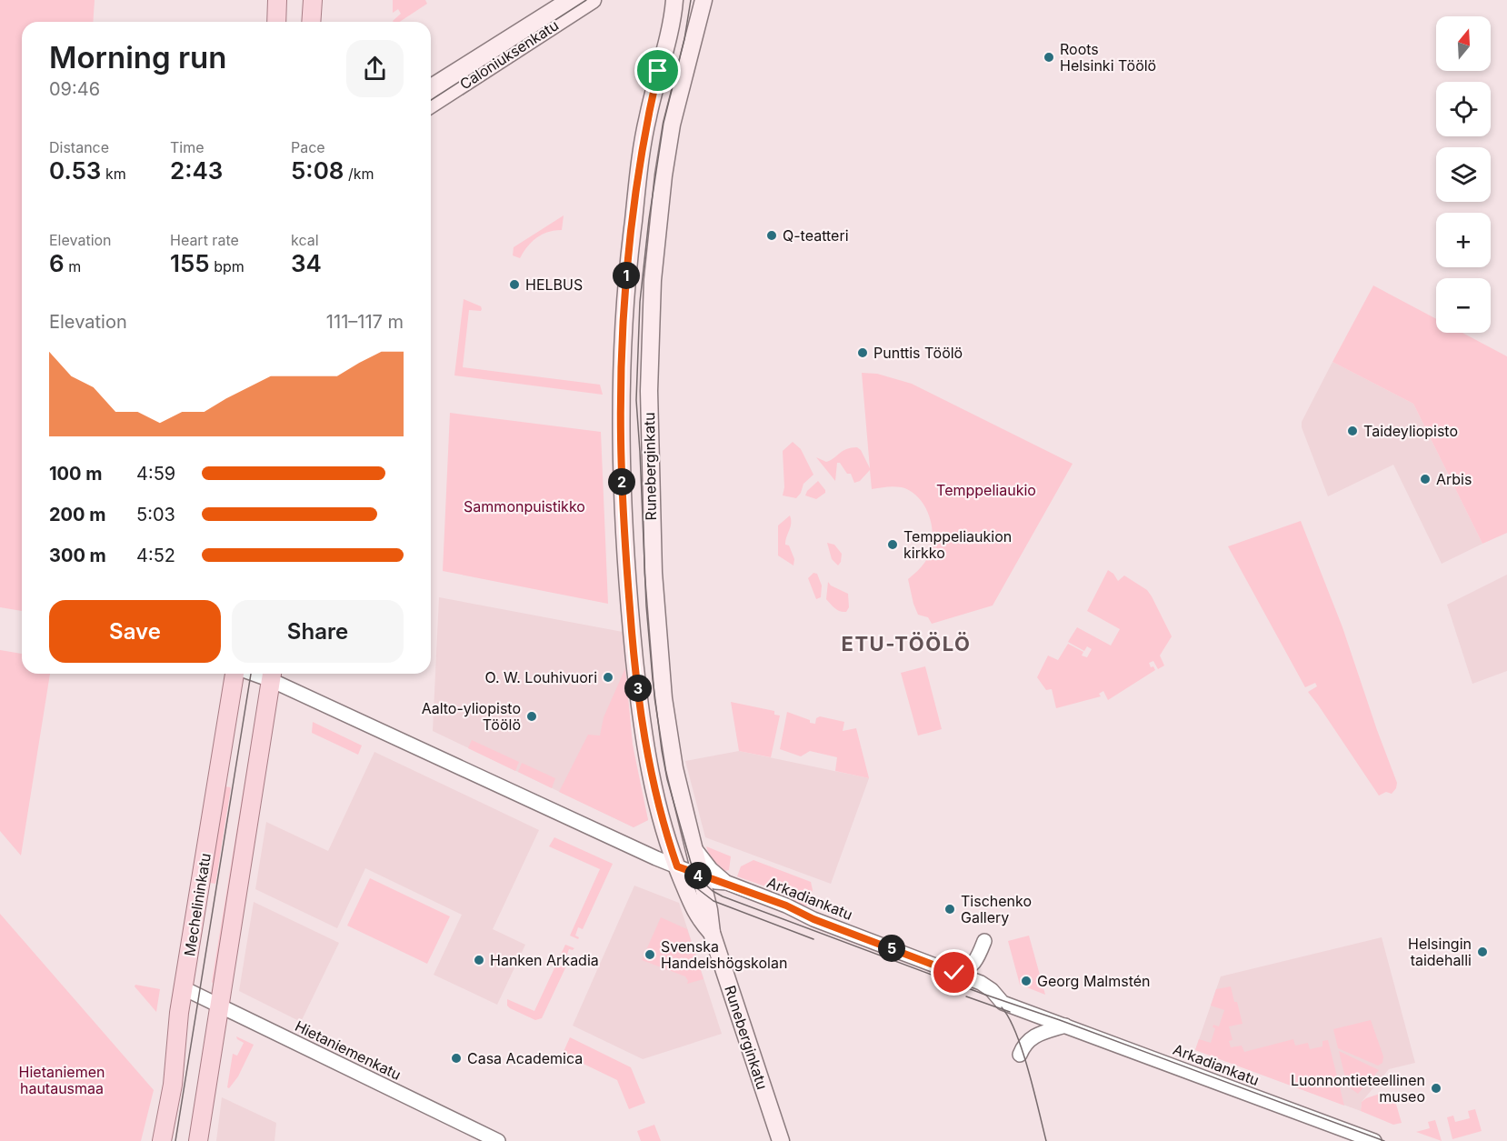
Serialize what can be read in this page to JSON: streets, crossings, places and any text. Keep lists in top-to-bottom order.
{
  "streets": {
    "main road": ["Caloniuksenkatu", "Runeberginkatu", "Mechelininkatu"],
    "street": ["Arkadiankatu", "Hietaniemenkatu"]
  },
  "crossings": [
    ["Runeberginkatu", "Arkadiankatu"],
    ["Mechelininkatu", "Hietaniemenkatu"]
  ],
  "districts": ["ETU-TÖÖLÖ"],
  "parks": ["Temppeliaukio", "Sammonpuistikko", "Hietaniemen hautausmaa"],
  "places": [
    "Roots Helsinki Töölö",
    "Q-teatteri",
    "HELBUS",
    "Punttis Töölö",
    "Taideyliopisto",
    "Arbis",
    "Temppeliaukion kirkko",
    "O. W. Louhivuori",
    "Aalto-yliopisto Töölö",
    "Tischenko Gallery",
    "Helsingin taidehalli",
    "Svenska Handelshögskolan",
    "Hanken Arkadia",
    "Georg Malmstén",
    "Casa Academica",
    "Luonnontieteellinen museo"
  ],
  "north": "top",
  "page": {
    "map_buttons": ["+", "−"],
    "heading": ["Morning run", "09:46"],
    "stats": [
      ["Distance", "0.53 km"],
      ["Time", "2:43"],
      ["Pace", "5:08 /km"],
      ["Elevation", "6 m"],
      ["Heart rate", "155 bpm"],
      ["kcal", "34"]
    ],
    "pins": [
      "1",
      "2",
      "3",
      "4",
      "5"
    ],
    "chart": ["Elevation", "111–117 m"],
    "list": [
      {
        "name": "100 m",
        "note": "4:59"
      },
      {
        "name": "200 m",
        "note": "5:03"
      },
      {
        "name": "300 m",
        "note": "4:52"
      }
    ],
    "buttons": ["Save", "Share"]
  }
}
